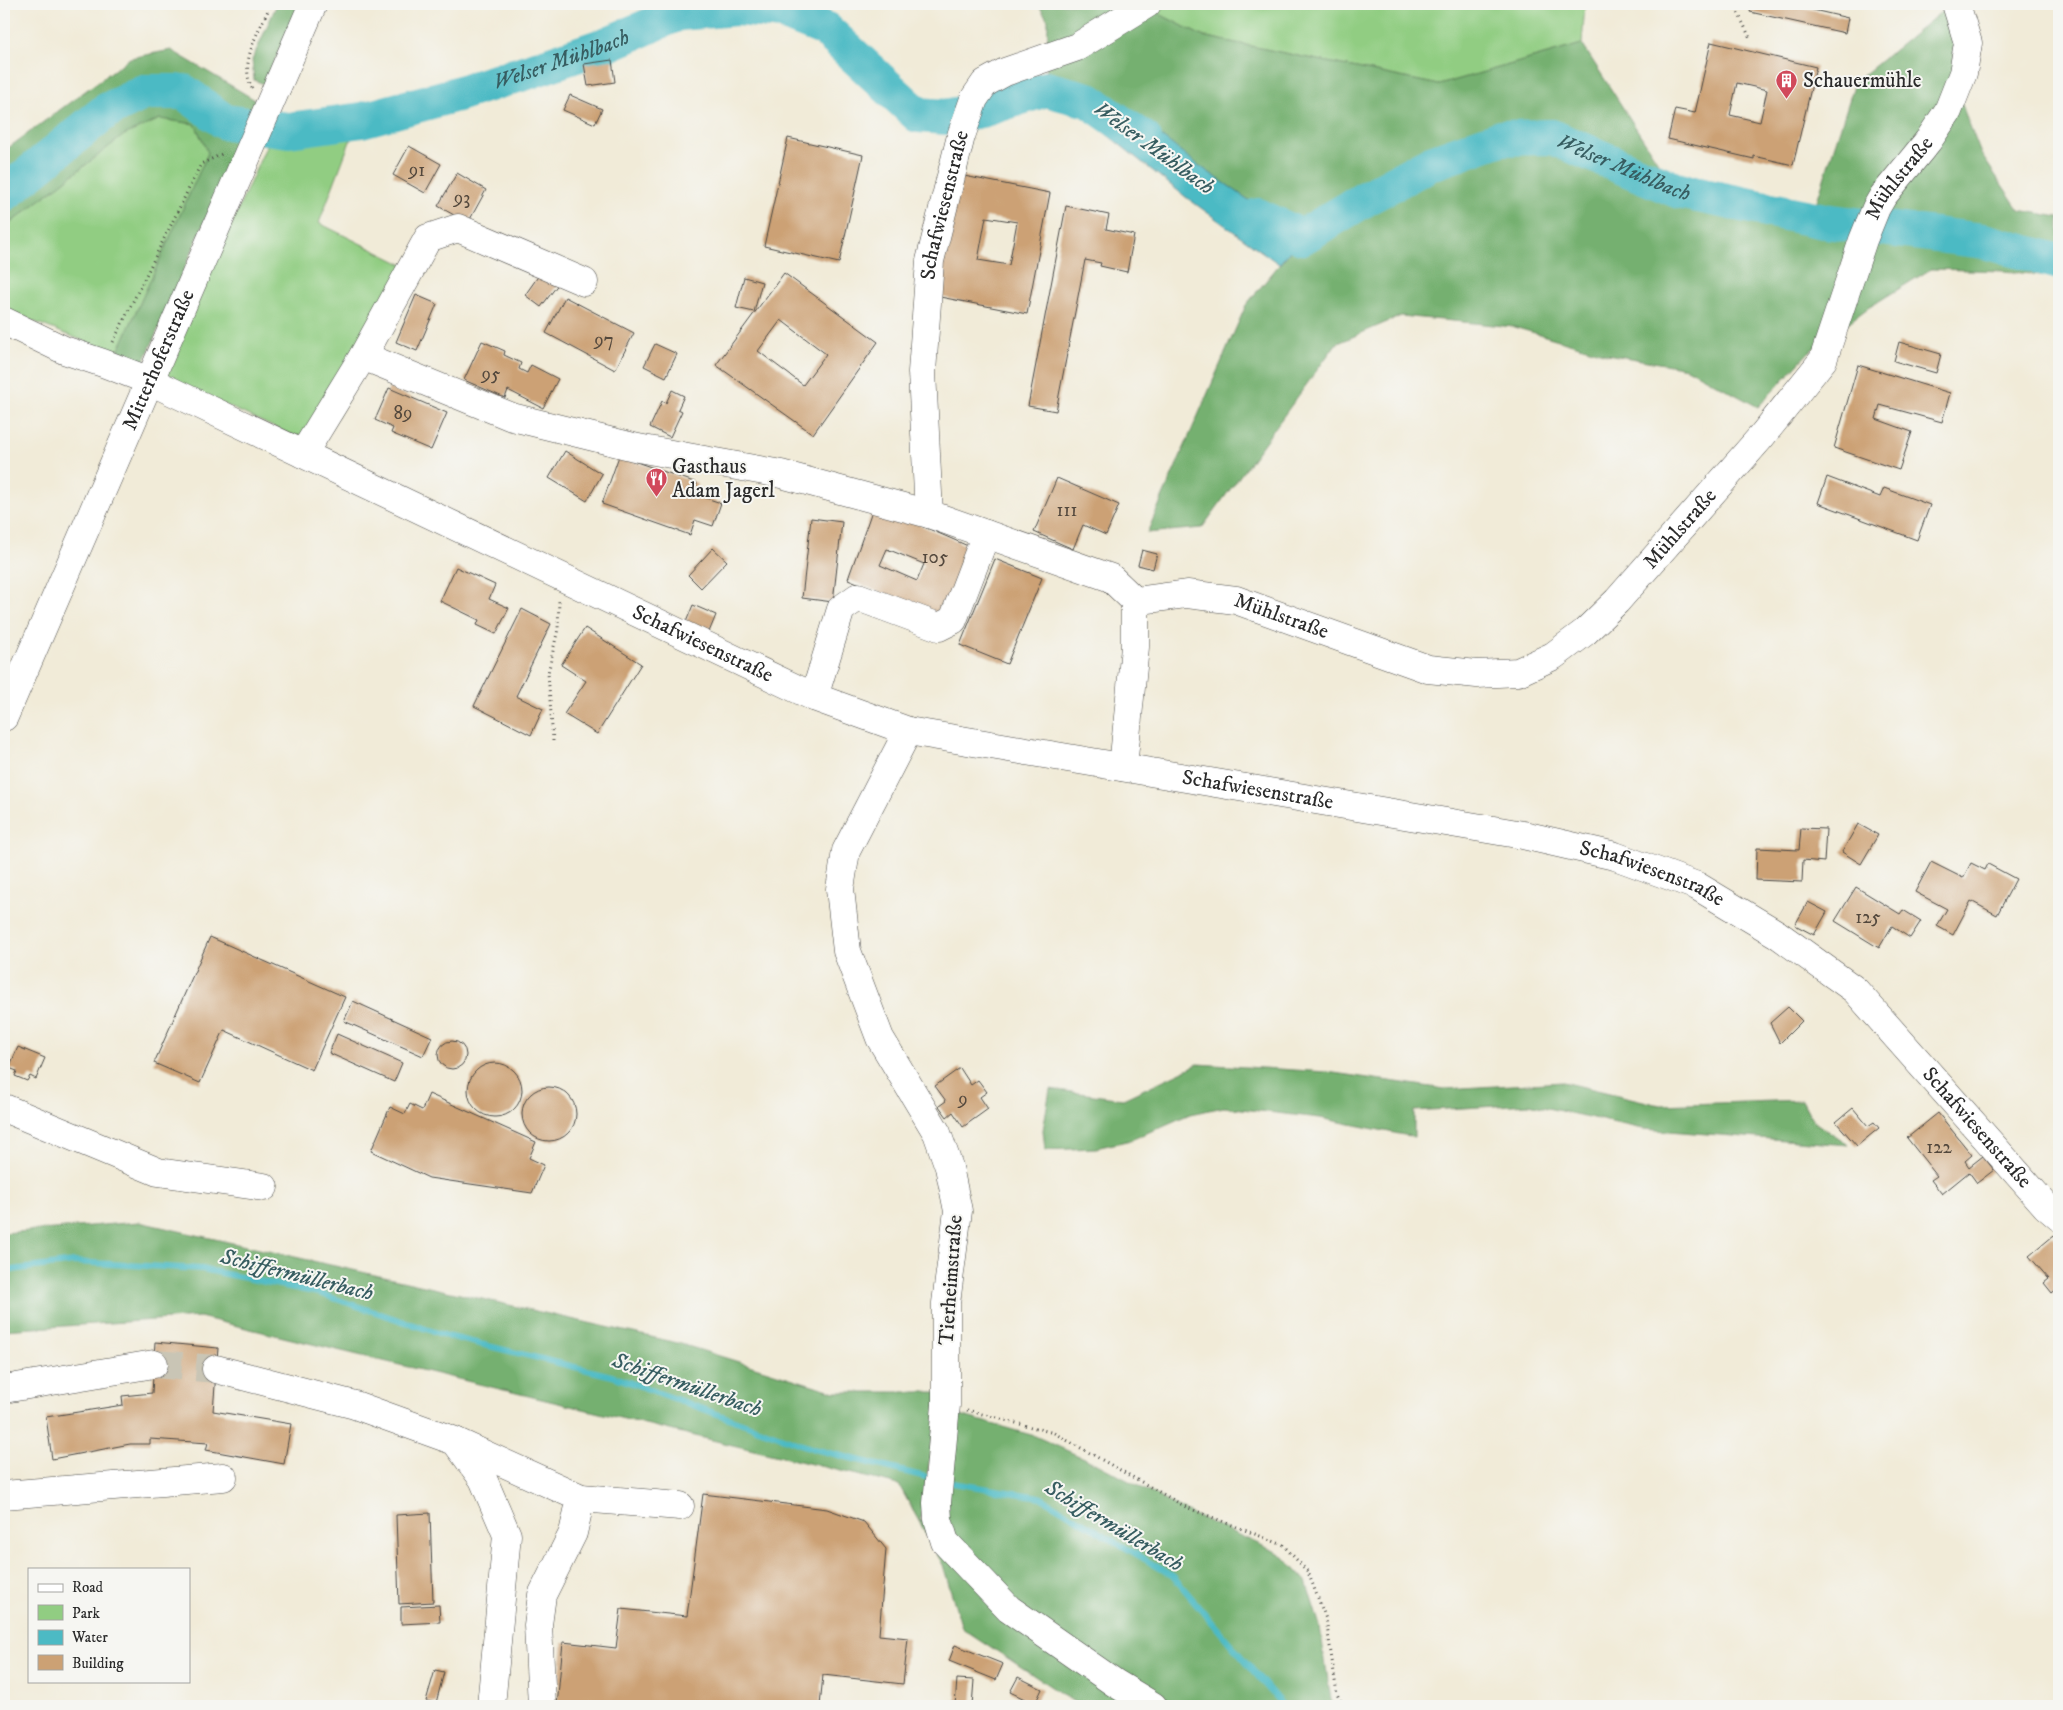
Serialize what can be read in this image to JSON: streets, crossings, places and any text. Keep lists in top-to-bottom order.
{
  "streets": {
    "street": [
      "Mühlstraße",
      "Schafwiesenstraße",
      "Mitterhoferstraße",
      "Tierheimstraße"
    ]
  },
  "crossings": [
    ["Schafwiesenstraße", "Mitterhoferstraße"],
    ["Schafwiesenstraße", "Tierheimstraße"]
  ],
  "water": ["Welser Mühlbach", "Schiffermüllerbach"],
  "places": {
    "building": ["Schauermühle"],
    "restaurant": ["Gasthaus Adam Jagerl"]
  },
  "house_numbers": [
    "91",
    "93",
    "97",
    "95",
    "89",
    "111",
    "105",
    "125",
    "9",
    "122"
  ],
  "legend": [
    "Road",
    "Park",
    "Water",
    "Building"
  ]
}
